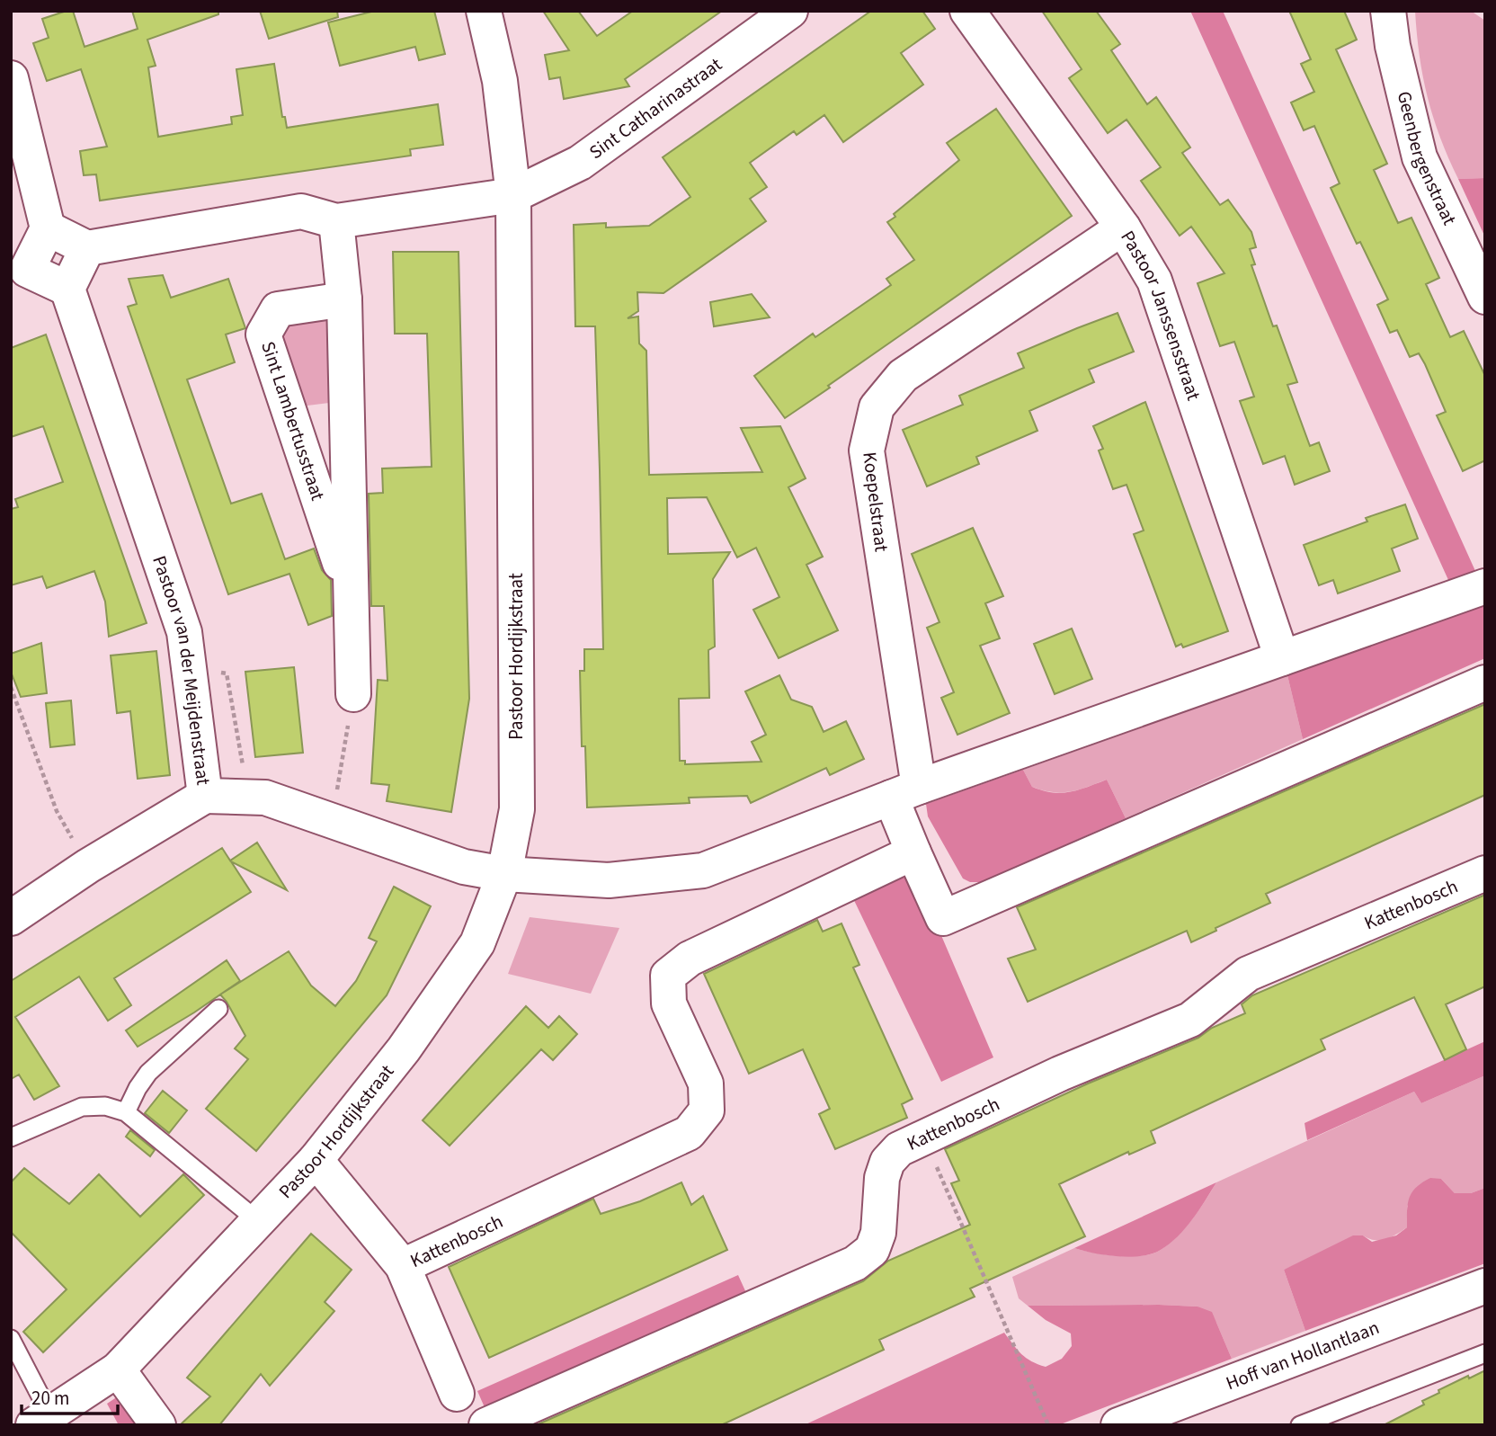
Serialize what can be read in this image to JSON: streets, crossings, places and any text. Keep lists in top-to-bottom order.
{
  "streets": {
    "street": [
      "Sint Catharinastraat",
      "Geenbergenstraat",
      "Pastoor Janssensstraat",
      "Sint Lambertusstraat",
      "Koepelstraat",
      "Pastoor Hordijkstraat",
      "Pastoor van der Meijdenstraat",
      "Kattenbosch",
      "Hoff van Hollantlaan"
    ]
  },
  "crossings": [
    ["Sint Catharinastraat", "Pastoor Hordijkstraat"],
    ["Pastoor Janssensstraat", "Koepelstraat"],
    ["Pastoor Hordijkstraat", "Pastoor van der Meijdenstraat"],
    ["Pastoor Hordijkstraat", "Kattenbosch"]
  ],
  "scale_bar": "20 m"
}
